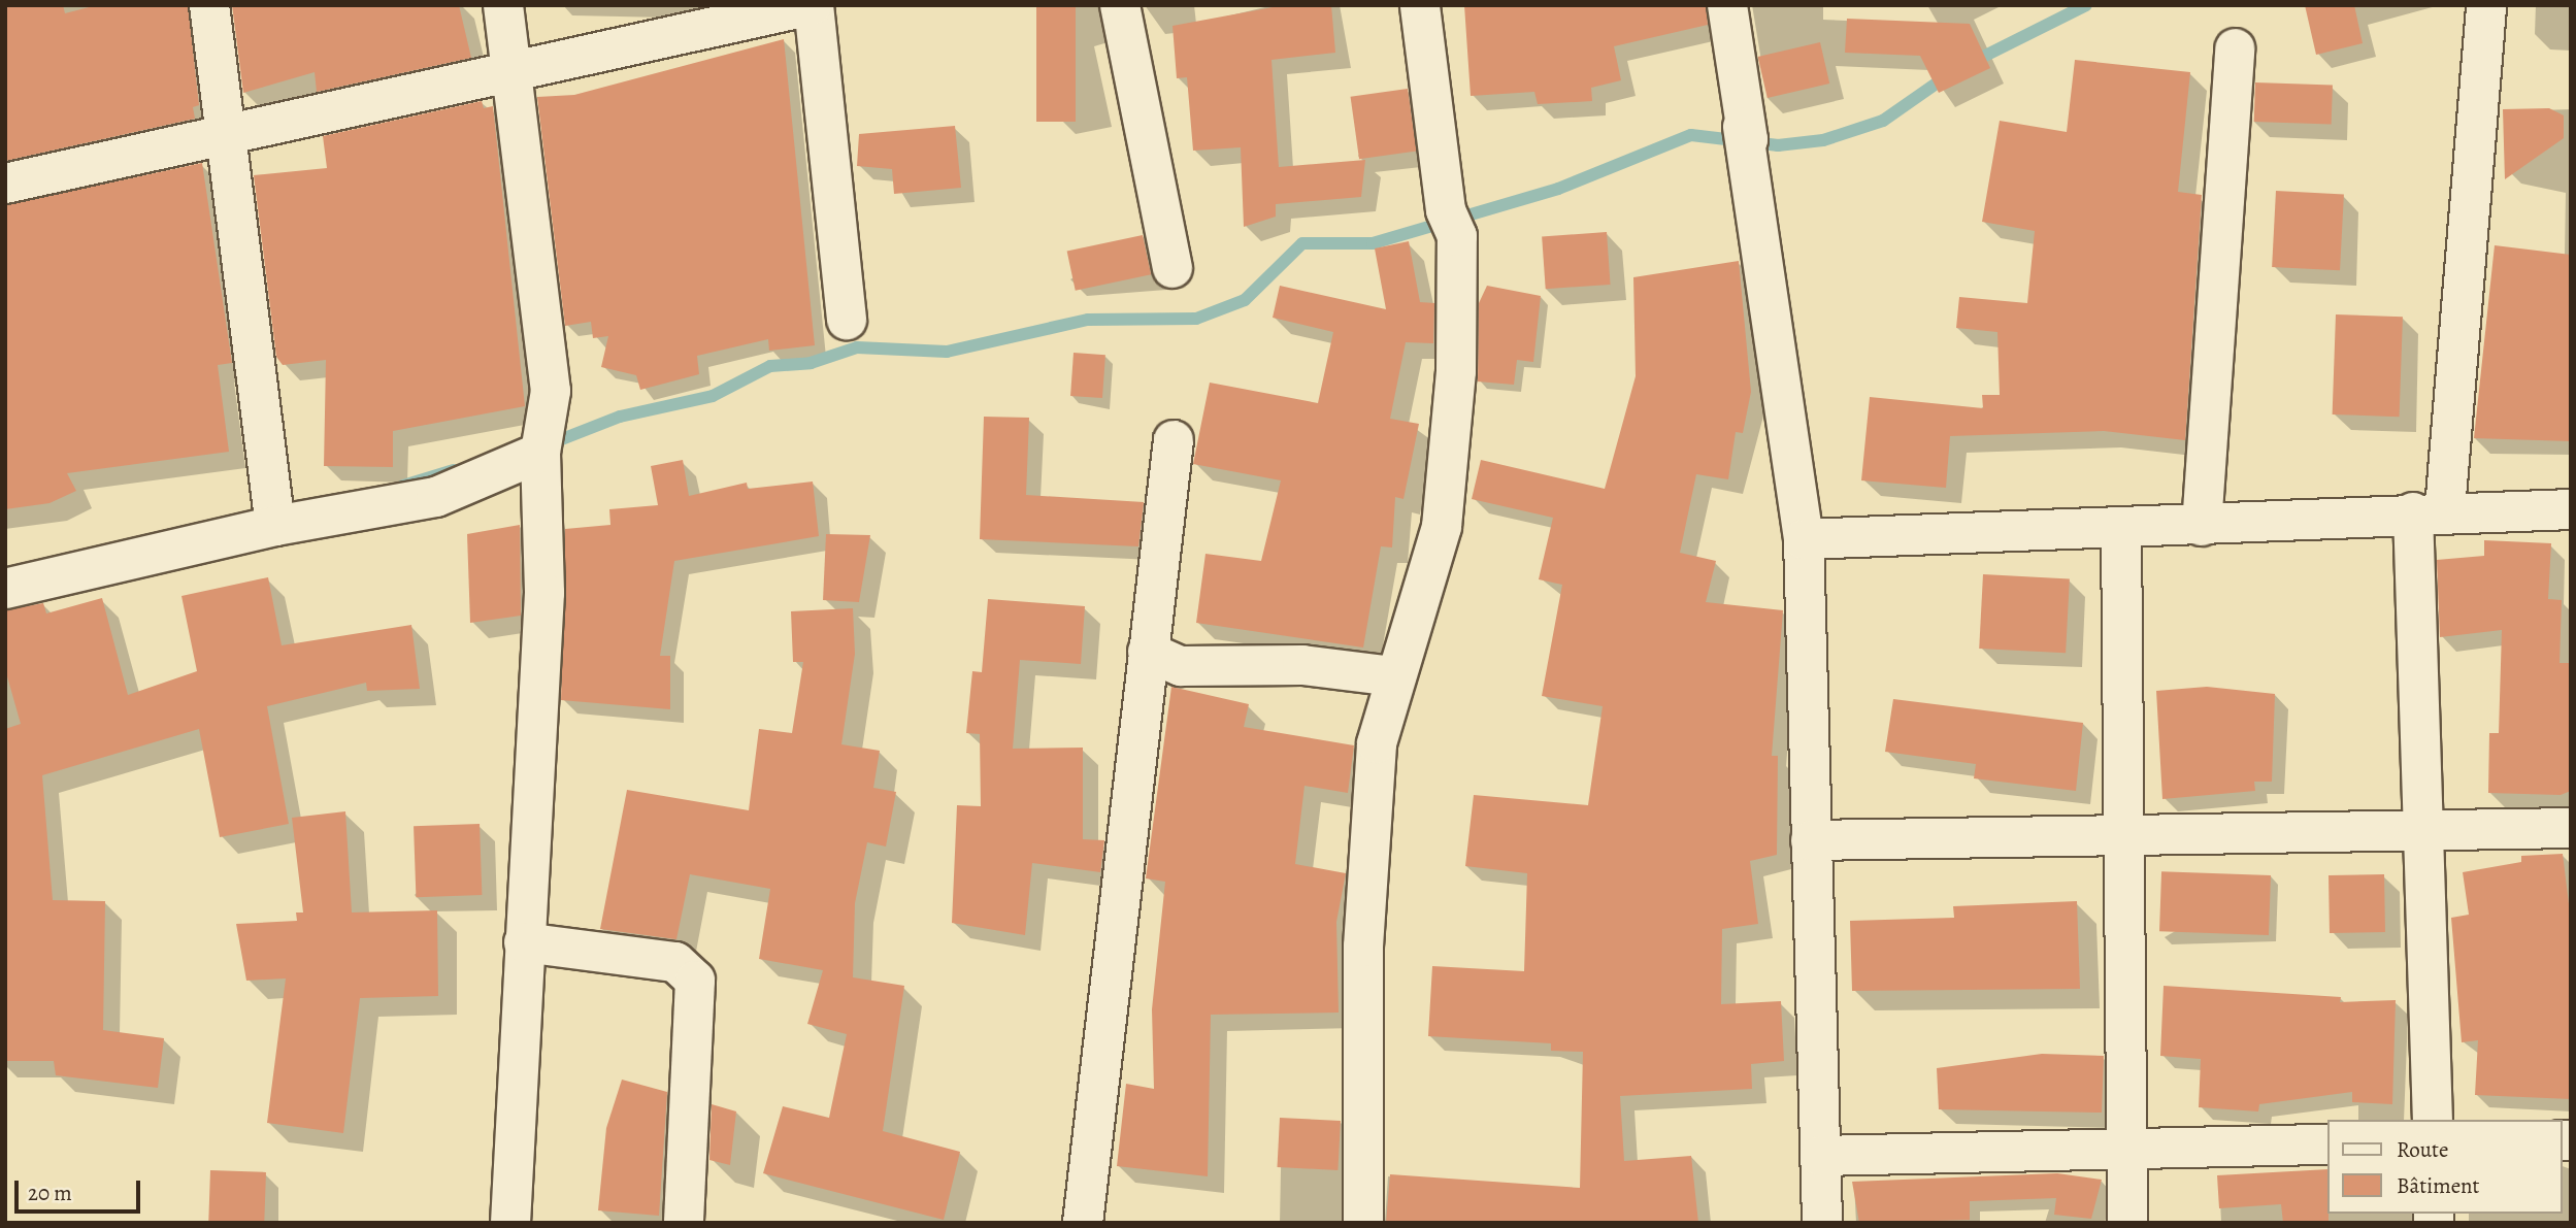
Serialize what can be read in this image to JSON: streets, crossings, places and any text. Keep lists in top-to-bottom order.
{
  "legend": ["Route", "Bâtiment"],
  "scale_bar": "20 m"
}
